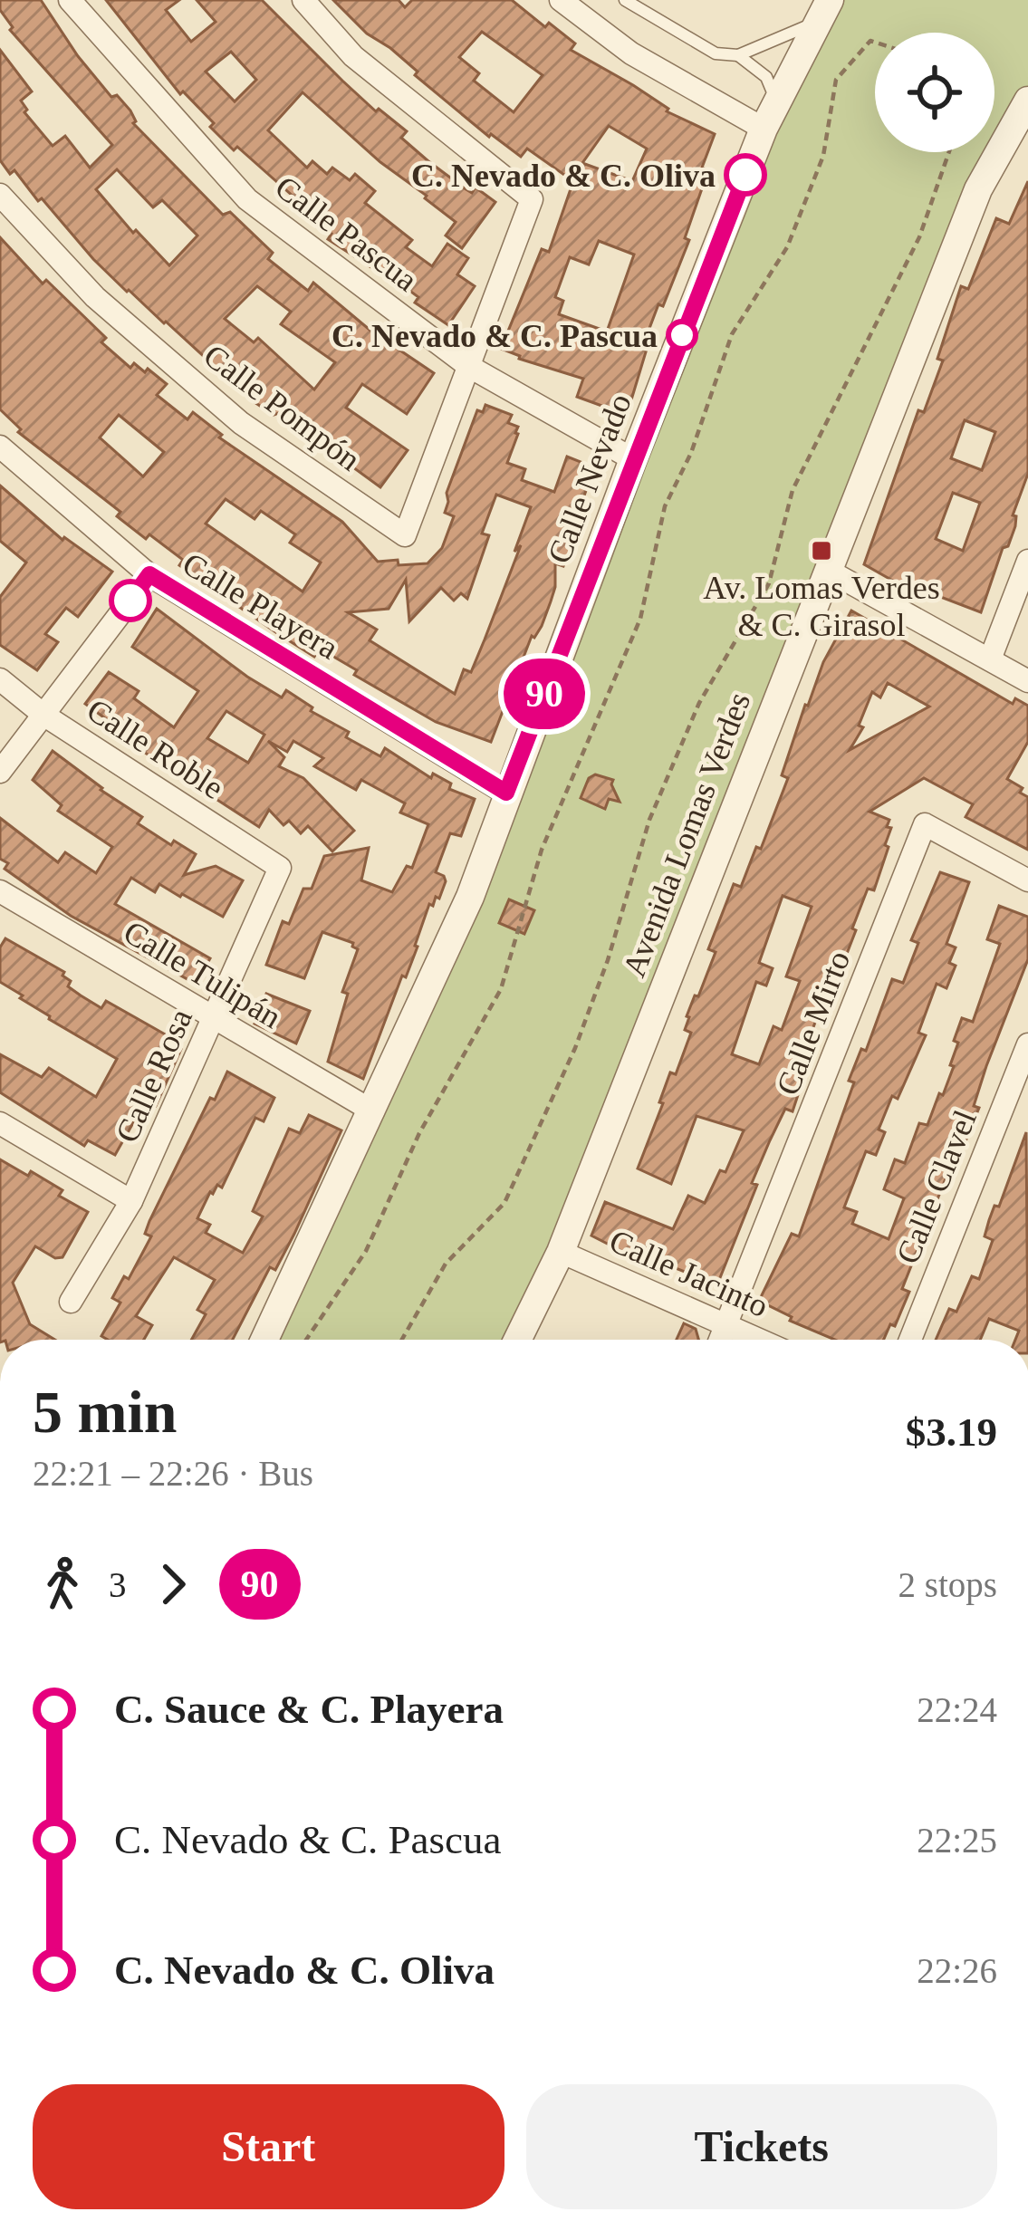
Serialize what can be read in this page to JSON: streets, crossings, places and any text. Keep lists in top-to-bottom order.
{
  "streets": {
    "street": [
      "Calle Pascua",
      "Calle Pompón",
      "Calle Nevado",
      "Calle Playera",
      "Calle Roble",
      "Avenida Lomas Verdes",
      "Calle Tulipán",
      "Calle Mirto",
      "Calle Rosa",
      "Calle Clavel",
      "Calle Jacinto"
    ]
  },
  "crossings": [
    ["Calle Pascua", "Calle Pompón"],
    ["Calle Pascua", "Calle Nevado"],
    ["Calle Nevado", "Calle Playera"],
    ["Calle Nevado", "Calle Tulipán"],
    ["Calle Roble", "Calle Rosa"],
    ["Avenida Lomas Verdes", "Calle Jacinto"],
    ["Calle Tulipán", "Calle Rosa"],
    ["Calle Mirto", "Calle Jacinto"]
  ],
  "places": {
    "other": ["C. Nevado & C. Oliva", "C. Nevado & C. Pascua"],
    "transit": ["Av. Lomas Verdes & C. Girasol"]
  },
  "lines": ["bus line 90"],
  "page": {
    "on_map": "90",
    "heading": ["5 min", "22:21 – 22:26 · Bus", "$3.19"],
    "legs": ["3", "90", "2 stops"],
    "list": [
      {
        "name": "C. Sauce & C. Playera",
        "value": "22:24"
      },
      {
        "name": "C. Nevado & C. Pascua",
        "value": "22:25"
      },
      {
        "name": "C. Nevado & C. Oliva",
        "value": "22:26"
      }
    ],
    "buttons": ["Start", "Tickets"]
  }
}
